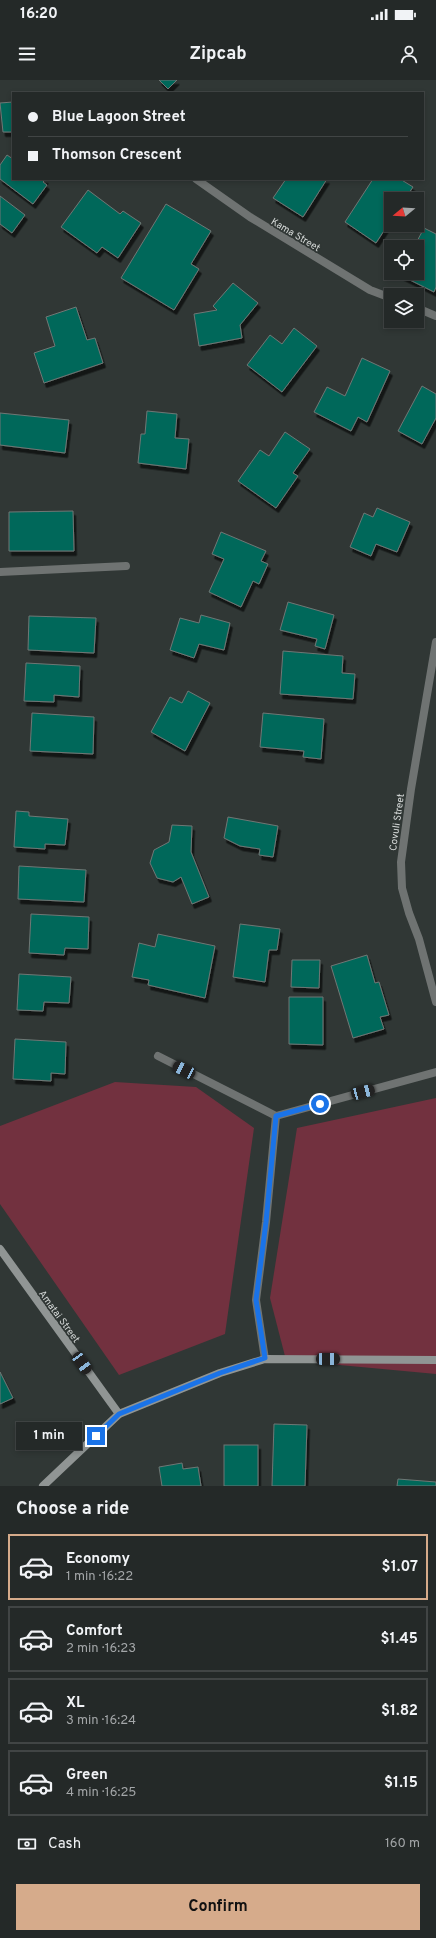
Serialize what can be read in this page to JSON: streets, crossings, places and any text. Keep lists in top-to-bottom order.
{
  "streets": {
    "main road": ["Amatai Street"],
    "street": ["Kama Street", "Covuli Street"]
  },
  "north": "left",
  "page": {
    "status": "16:20",
    "header": "Zipcab",
    "banner": ["Blue Lagoon Street", "Thomson Crescent"],
    "bubble": "1 min",
    "heading": "Choose a ride",
    "list": [
      {
        "name": "Economy",
        "note": "1 min · 16:22",
        "value": "$1.07"
      },
      {
        "name": "Comfort",
        "note": "2 min · 16:23",
        "value": "$1.45"
      },
      {
        "name": "XL",
        "note": "3 min · 16:24",
        "value": "$1.82"
      },
      {
        "name": "Green",
        "note": "4 min · 16:25",
        "value": "$1.15"
      }
    ],
    "pay": ["Cash", "160 m"],
    "buttons": "Confirm"
  }
}
